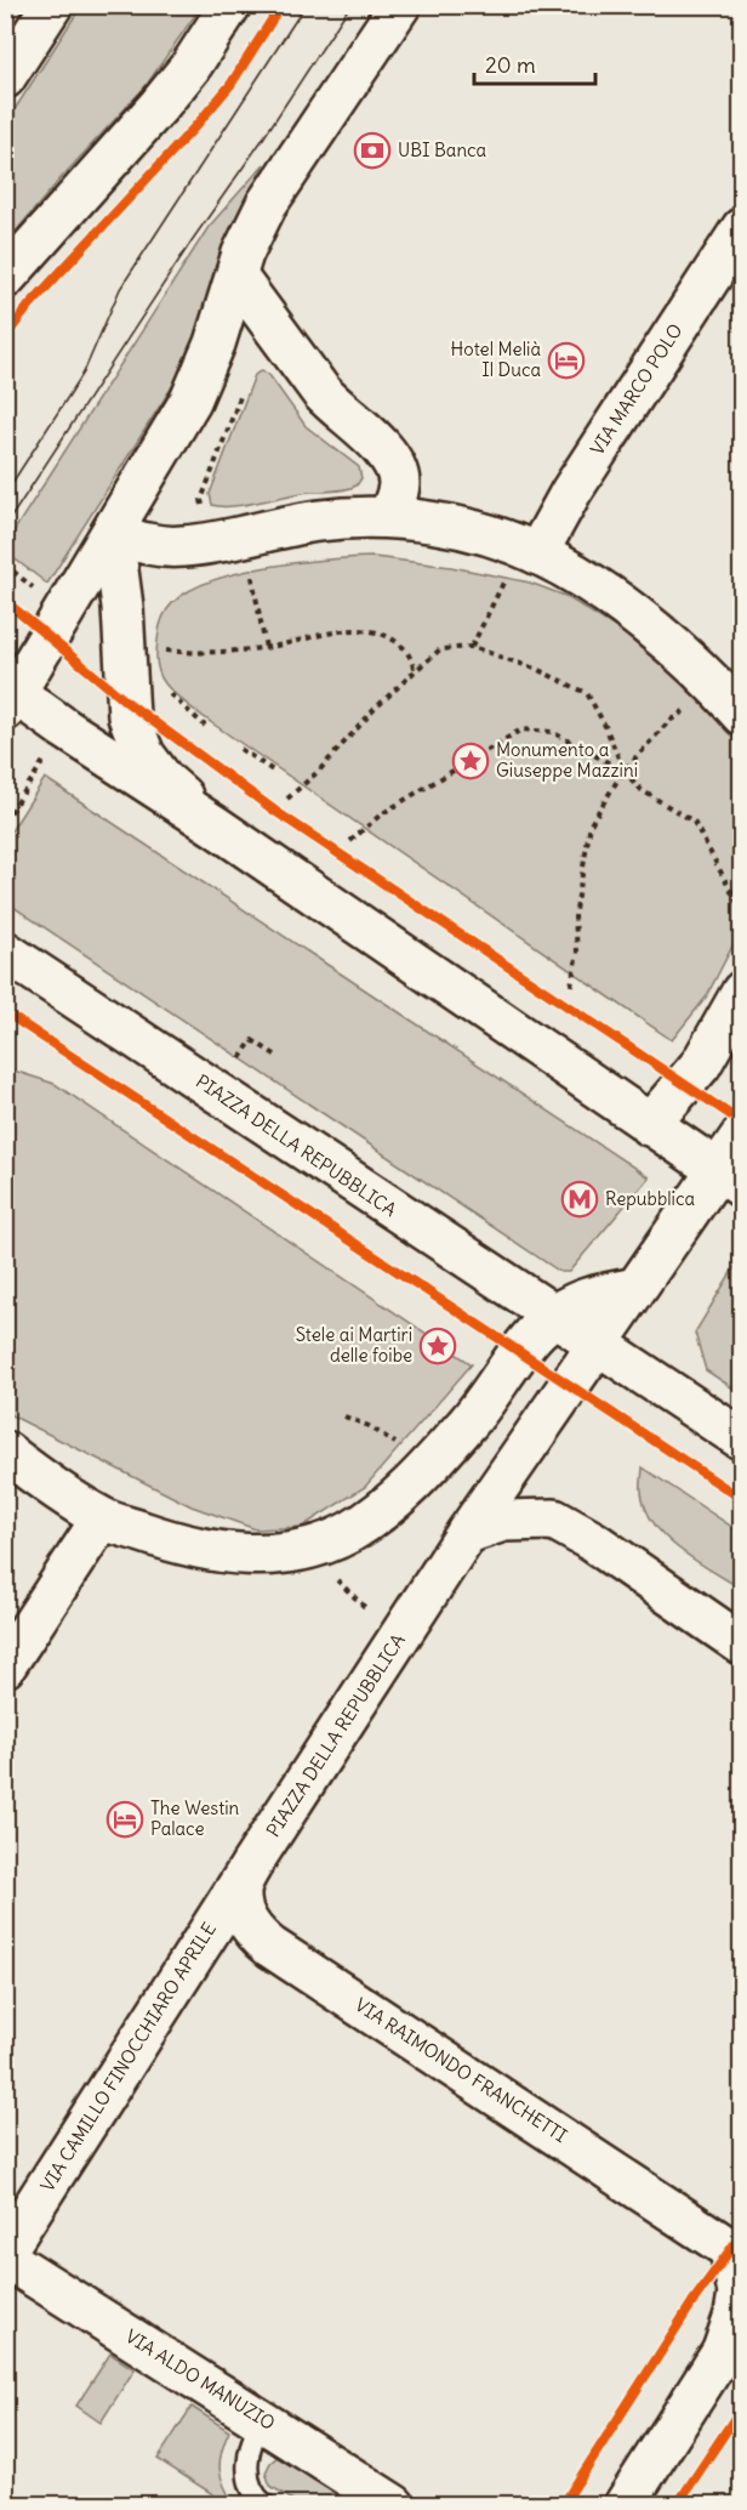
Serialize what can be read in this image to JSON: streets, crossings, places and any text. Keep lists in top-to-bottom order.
{
  "streets": {
    "street": [
      "VIA MARCO POLO",
      "PIAZZA DELLA REPUBBLICA",
      "VIA CAMILLO FINOCCHIARO APRILE",
      "VIA RAIMONDO FRANCHETTI",
      "VIA ALDO MANUZIO"
    ]
  },
  "crossings": [
    ["PIAZZA DELLA REPUBBLICA", "VIA CAMILLO FINOCCHIARO APRILE"],
    ["PIAZZA DELLA REPUBBLICA", "VIA RAIMONDO FRANCHETTI"],
    ["VIA CAMILLO FINOCCHIARO APRILE", "VIA RAIMONDO FRANCHETTI"],
    ["VIA CAMILLO FINOCCHIARO APRILE", "VIA ALDO MANUZIO"]
  ],
  "places": {
    "bank": ["UBI Banca"],
    "hotel": ["Hotel Melià Il Duca", "The Westin Palace"],
    "place": ["Monumento a Giuseppe Mazzini", "Stele ai Martiri delle foibe"],
    "metro station": ["Repubblica"]
  },
  "scale_bar": "20 m"
}
